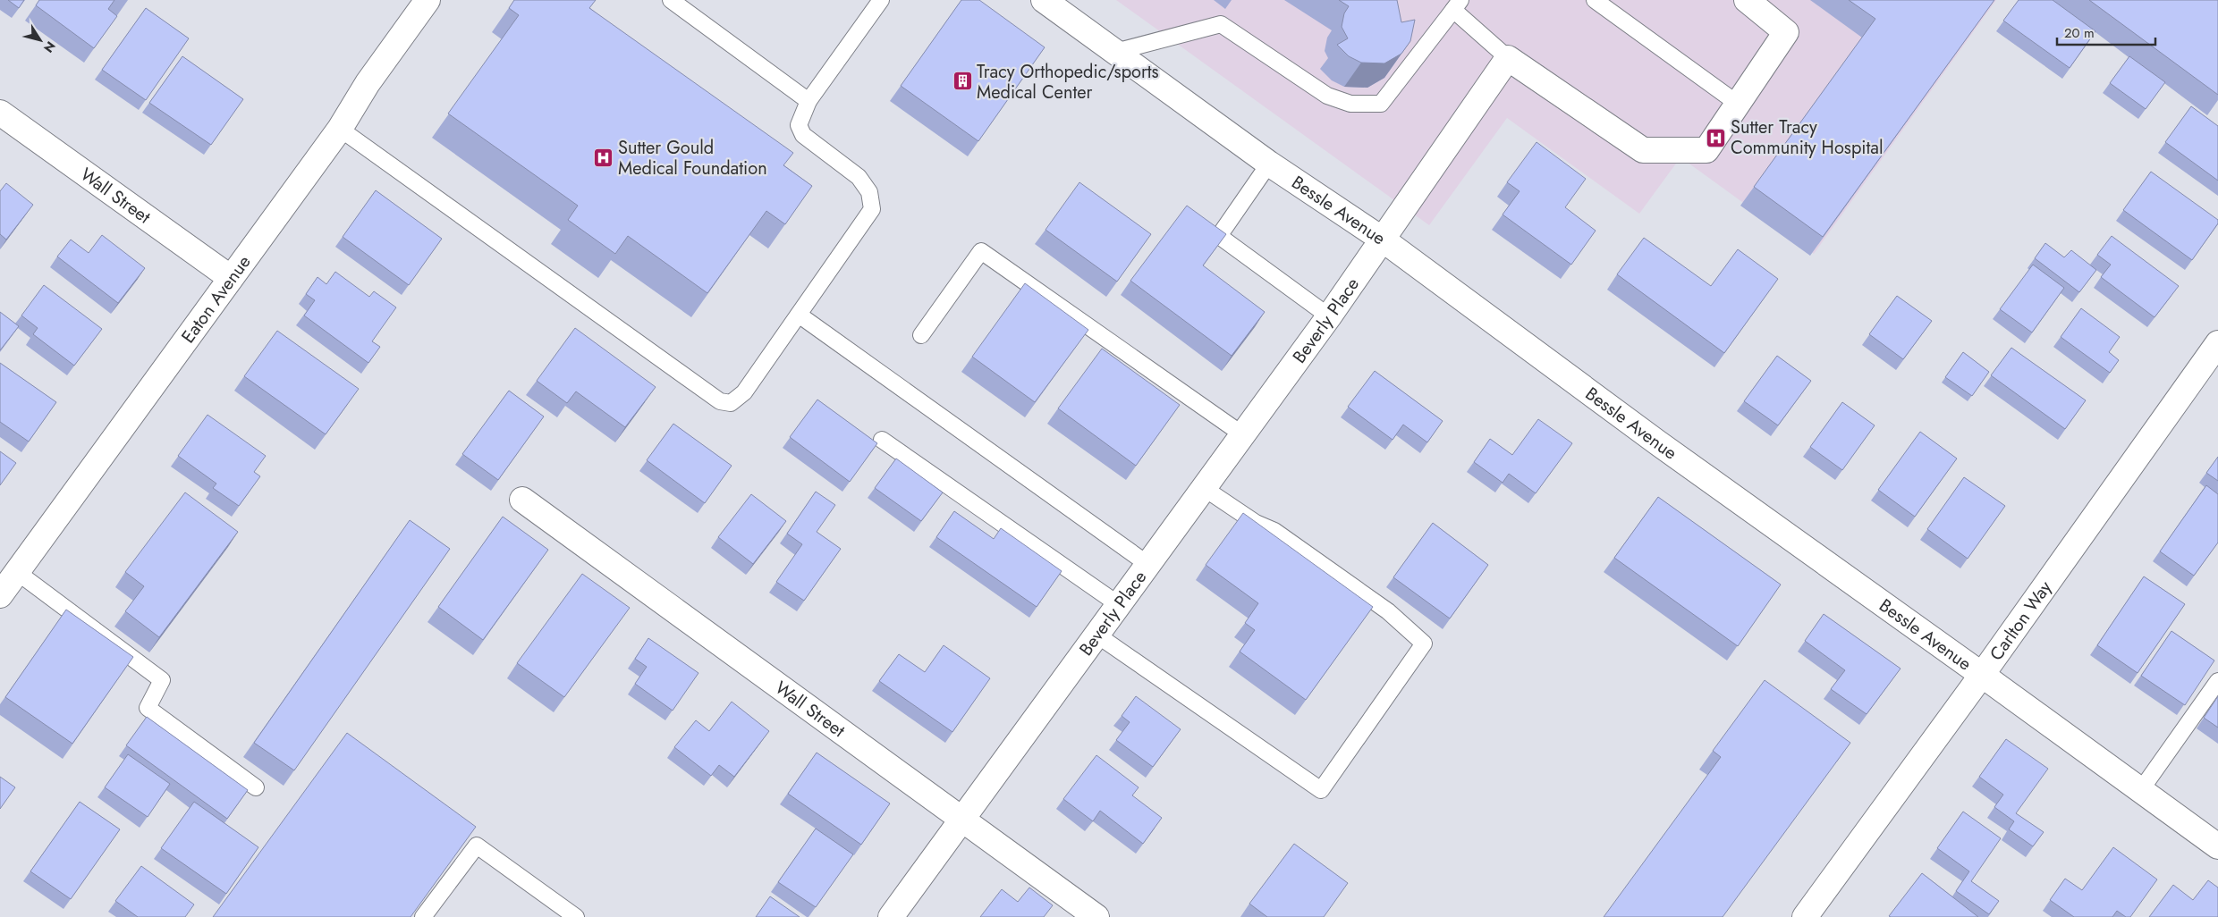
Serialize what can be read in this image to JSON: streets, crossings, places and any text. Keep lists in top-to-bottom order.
{
  "streets": {
    "street": [
      "Wall Street",
      "Bessle Avenue",
      "Eaton Avenue",
      "Beverly Place",
      "Carlton Way"
    ]
  },
  "crossings": [
    ["Wall Street", "Eaton Avenue"],
    ["Wall Street", "Beverly Place"],
    ["Bessle Avenue", "Beverly Place"],
    ["Bessle Avenue", "Carlton Way"]
  ],
  "places": {
    "building": ["Tracy Orthopedic/sports Medical Center"],
    "hospital": ["Sutter Tracy Community Hospital", "Sutter Gould Medical Foundation"]
  },
  "scale_bar": "20 m",
  "north": "bottom right"
}
